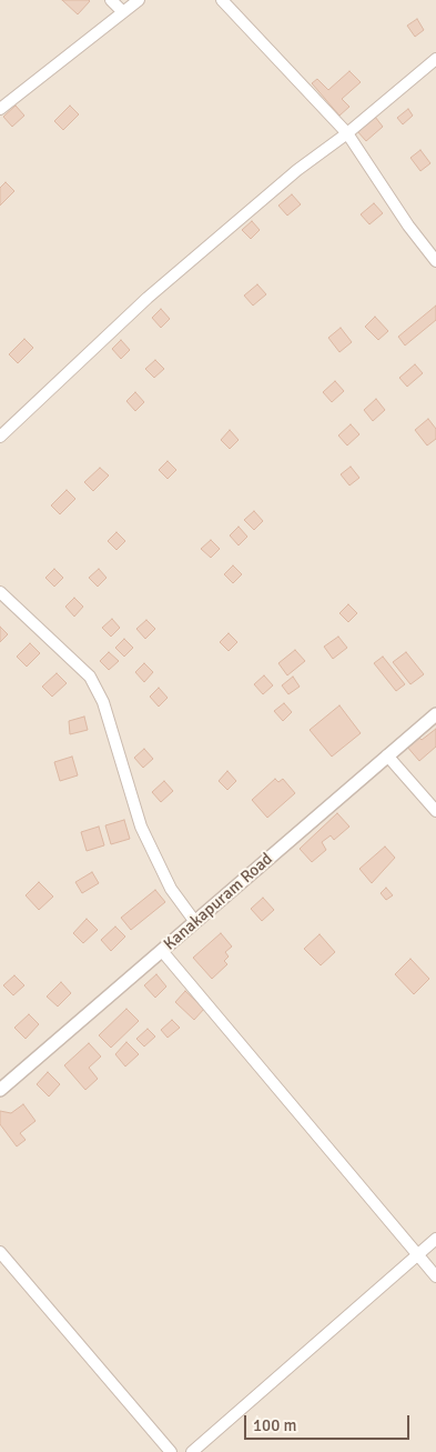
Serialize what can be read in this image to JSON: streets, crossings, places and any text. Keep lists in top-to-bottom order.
{
  "streets": {
    "street": ["Kanakapuram Road"]
  },
  "scale_bar": "100 m"
}
